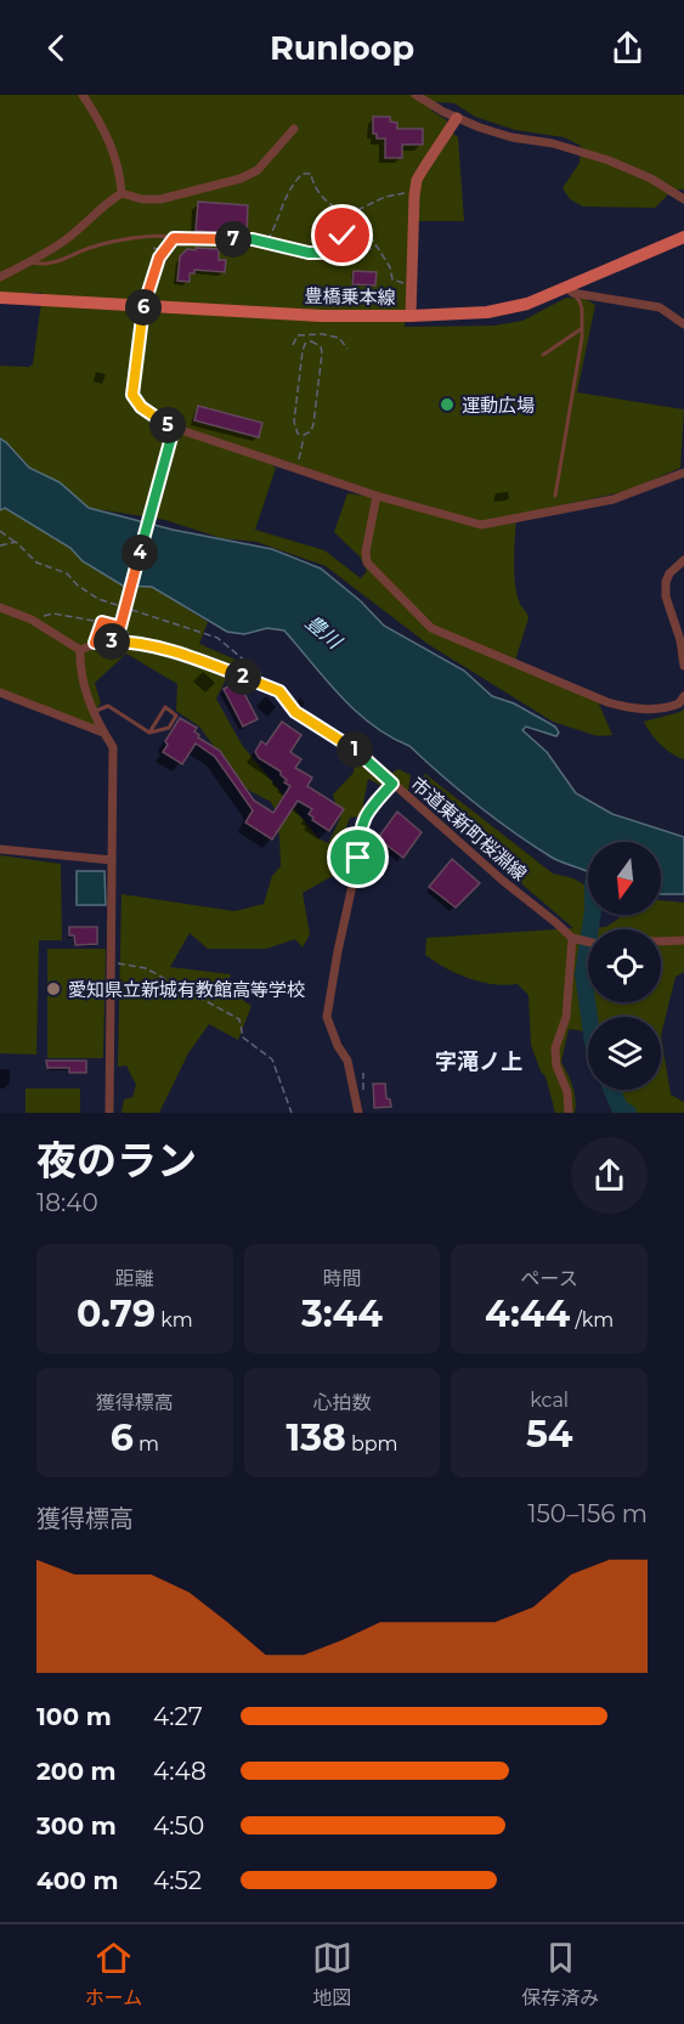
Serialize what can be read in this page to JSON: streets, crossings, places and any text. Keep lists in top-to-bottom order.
{
  "streets": {
    "main road": ["豊橋乗本線"],
    "street": ["市道東新町桜淵線"]
  },
  "districts": ["字滝ノ上"],
  "water": ["豊川"],
  "places": ["運動広場", "愛知県立新城有教館高等学校"],
  "north": "bottom",
  "page": {
    "header": "Runloop",
    "pins": [
      "7",
      "6",
      "5",
      "4",
      "3",
      "2",
      "1"
    ],
    "heading": ["夜のラン", "18:40"],
    "stats": [
      ["距離", "0.79 km"],
      ["時間", "3:44"],
      ["ペース", "4:44 /km"],
      ["獲得標高", "6 m"],
      ["心拍数", "138 bpm"],
      ["kcal", "54"]
    ],
    "chart": ["獲得標高", "150–156 m"],
    "list": [
      {
        "name": "100 m",
        "note": "4:27"
      },
      {
        "name": "200 m",
        "note": "4:48"
      },
      {
        "name": "300 m",
        "note": "4:50"
      },
      {
        "name": "400 m",
        "note": "4:52"
      }
    ],
    "tabs": ["ホーム", "地図", "保存済み"]
  }
}
